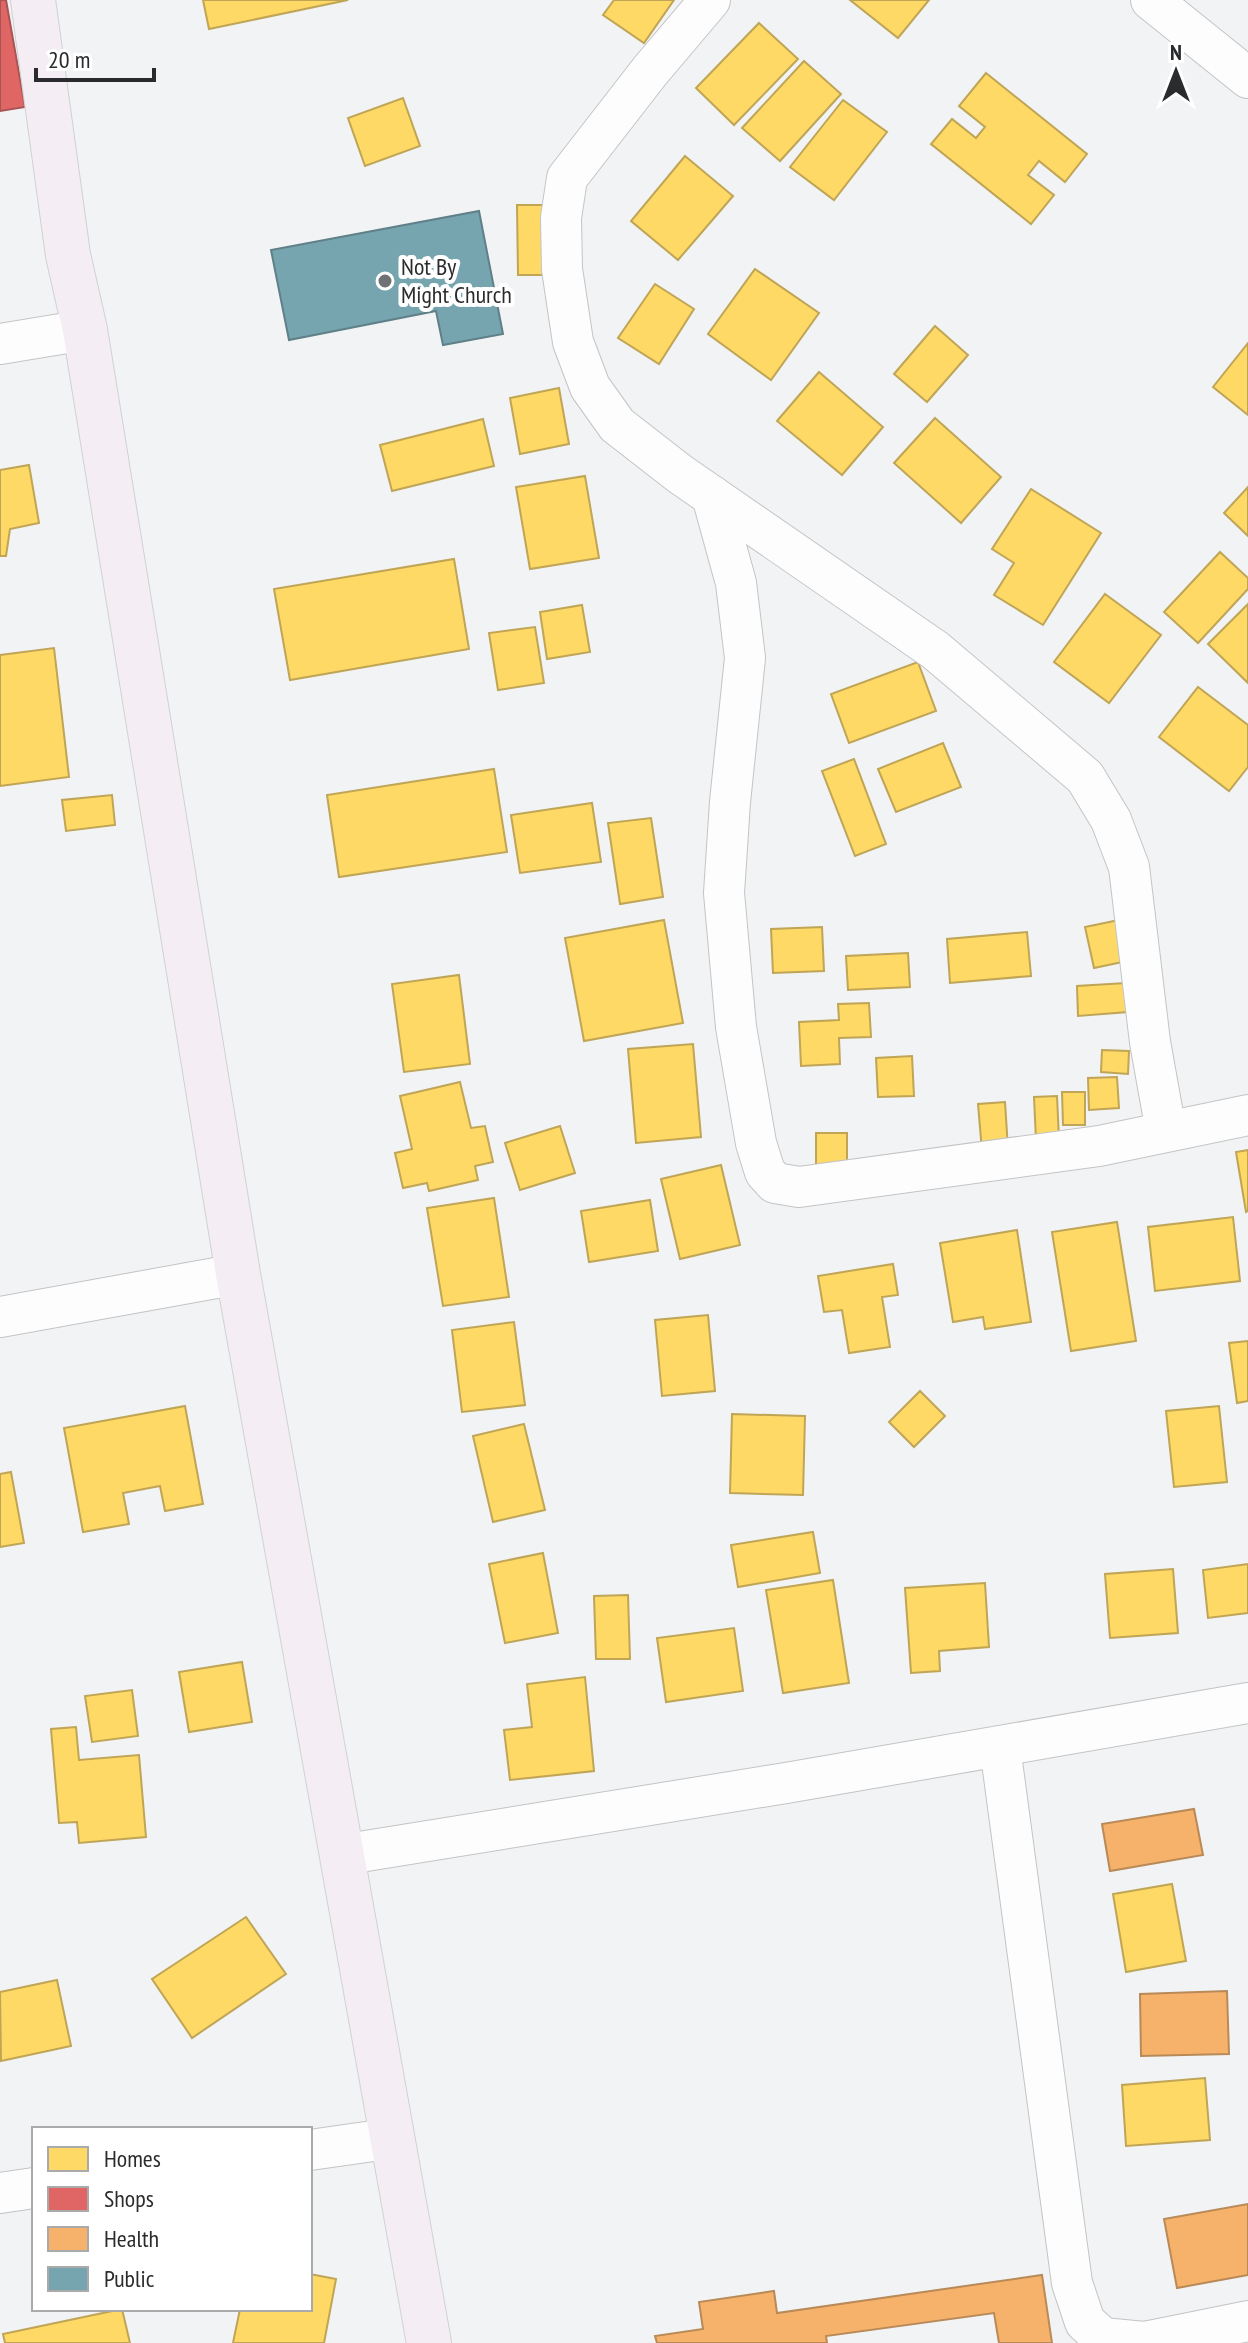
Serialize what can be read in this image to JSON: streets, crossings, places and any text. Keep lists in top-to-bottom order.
{
  "places": ["Not By Might Church"],
  "legend": [
    "Homes",
    "Shops",
    "Health",
    "Public"
  ],
  "scale_bar": "20 m",
  "north": "top"
}
